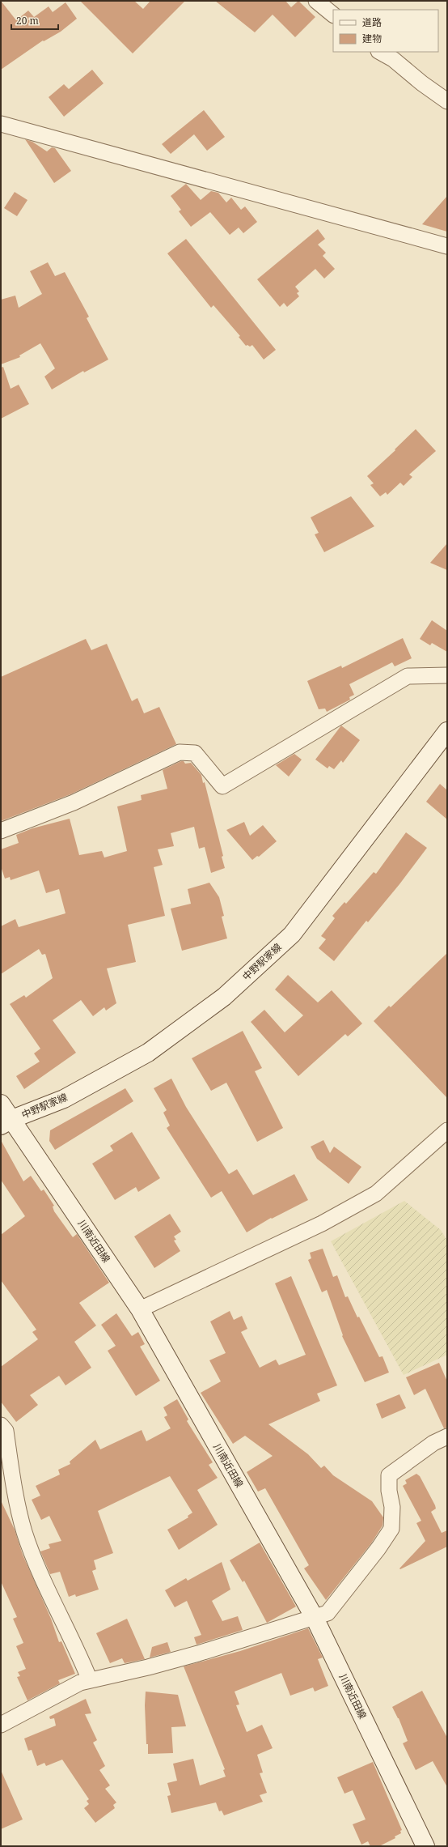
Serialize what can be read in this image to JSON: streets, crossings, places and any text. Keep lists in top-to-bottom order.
{
  "streets": {
    "main road": ["中野駅家線", "川南近田線"]
  },
  "crossings": [
    ["中野駅家線", "川南近田線"]
  ],
  "legend": ["道路", "建物"],
  "scale_bar": "20 m"
}
